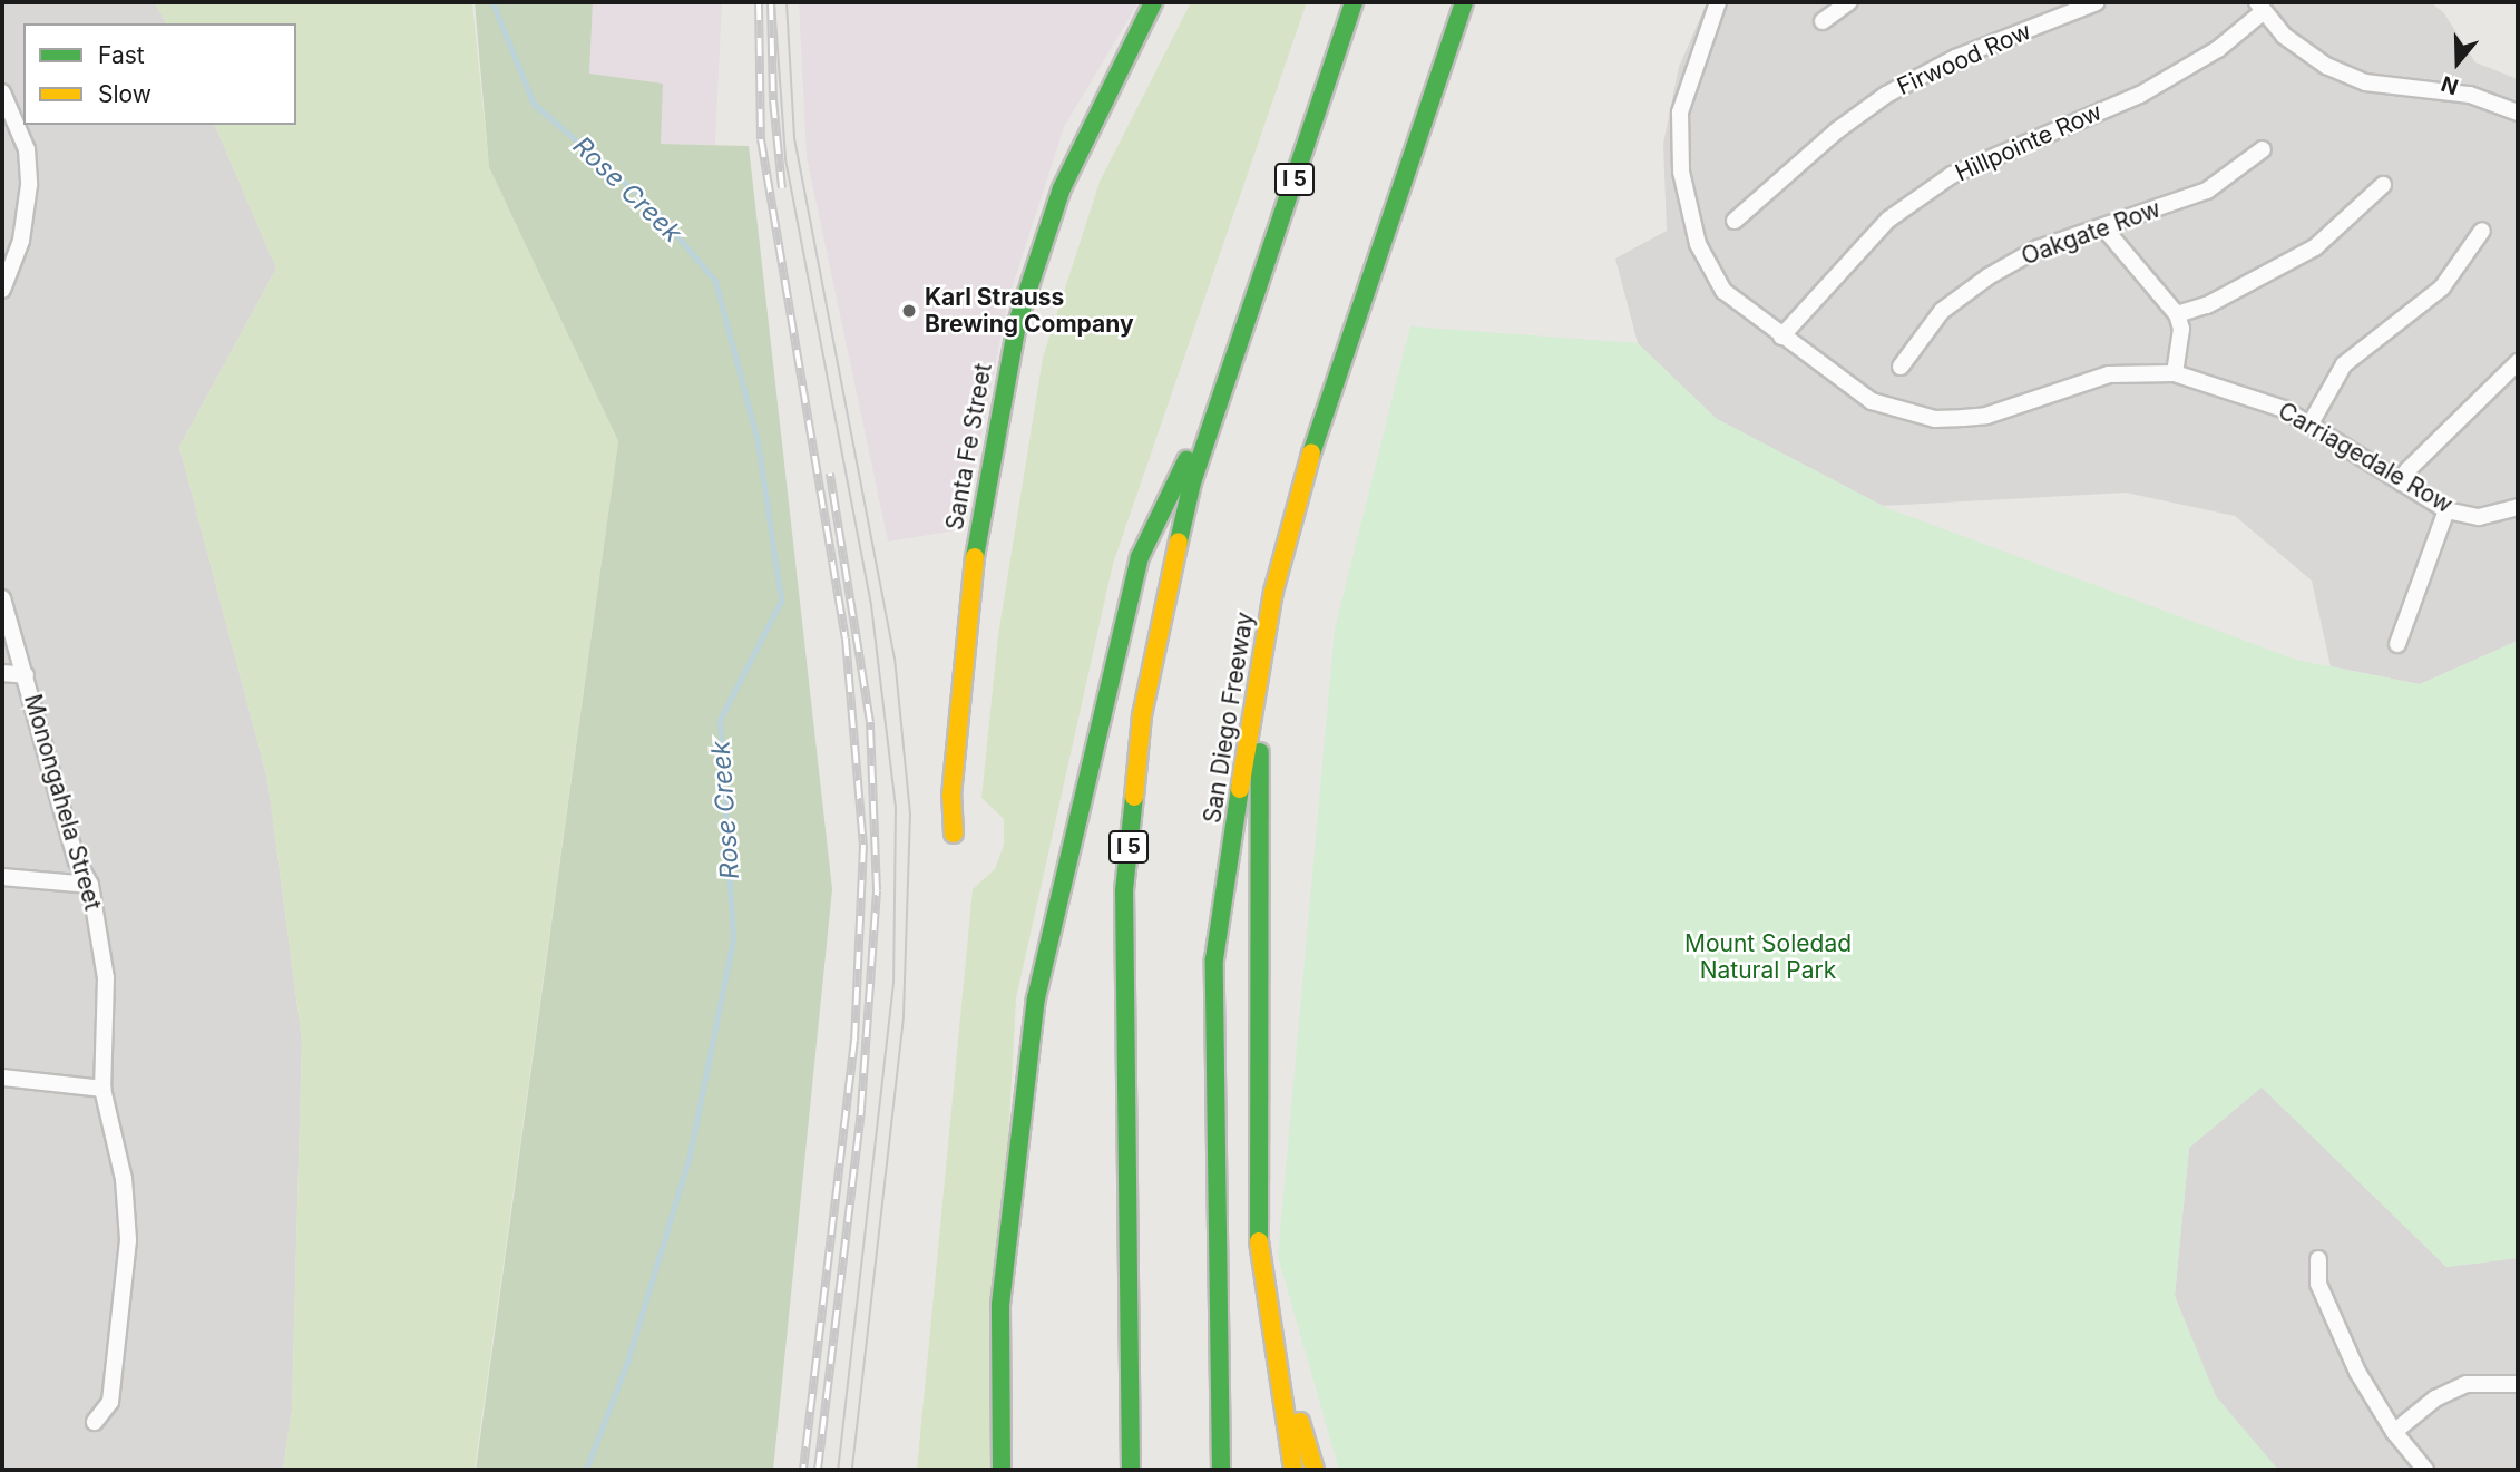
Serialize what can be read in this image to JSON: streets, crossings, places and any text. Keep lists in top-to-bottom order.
{
  "streets": {
    "main road": ["I 5", "Santa Fe Street", "San Diego Freeway"],
    "street": [
      "Firwood Row",
      "Hillpointe Row",
      "Oakgate Row",
      "Carriagedale Row",
      "Monongahela Street"
    ]
  },
  "crossings": [
    ["Hillpointe Row", "Carriagedale Row"]
  ],
  "water": ["Rose Creek"],
  "parks": ["Mount Soledad Natural Park"],
  "places": ["Karl Strauss Brewing Company"],
  "legend": ["Fast", "Slow"],
  "north": "bottom"
}
